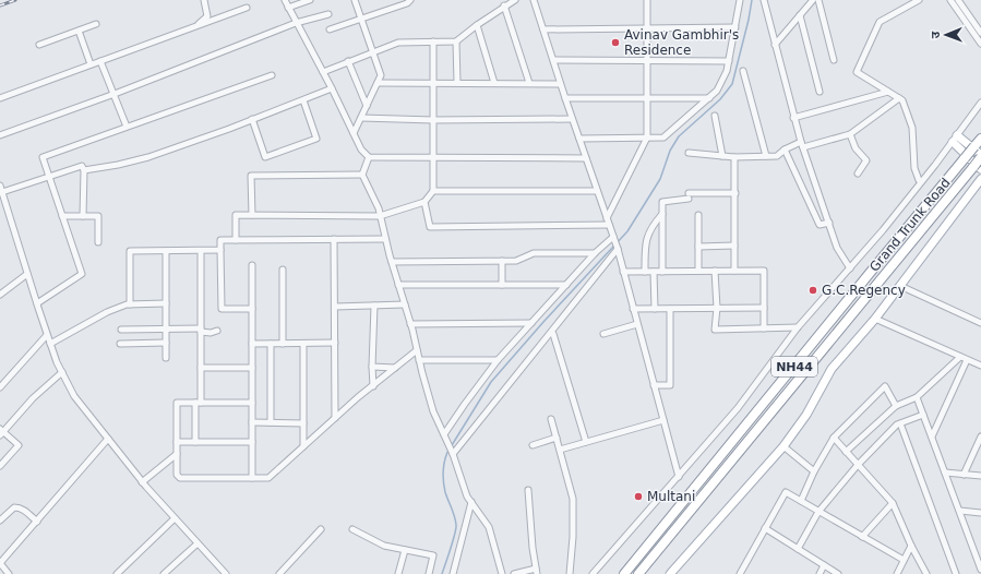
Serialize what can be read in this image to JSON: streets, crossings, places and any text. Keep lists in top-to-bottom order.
{
  "streets": {
    "highway": ["Grand Trunk Road", "NH44"]
  },
  "places": ["Avinav Gambhir's Residence", "G.C.Regency", "Multani"],
  "north": "left"
}
